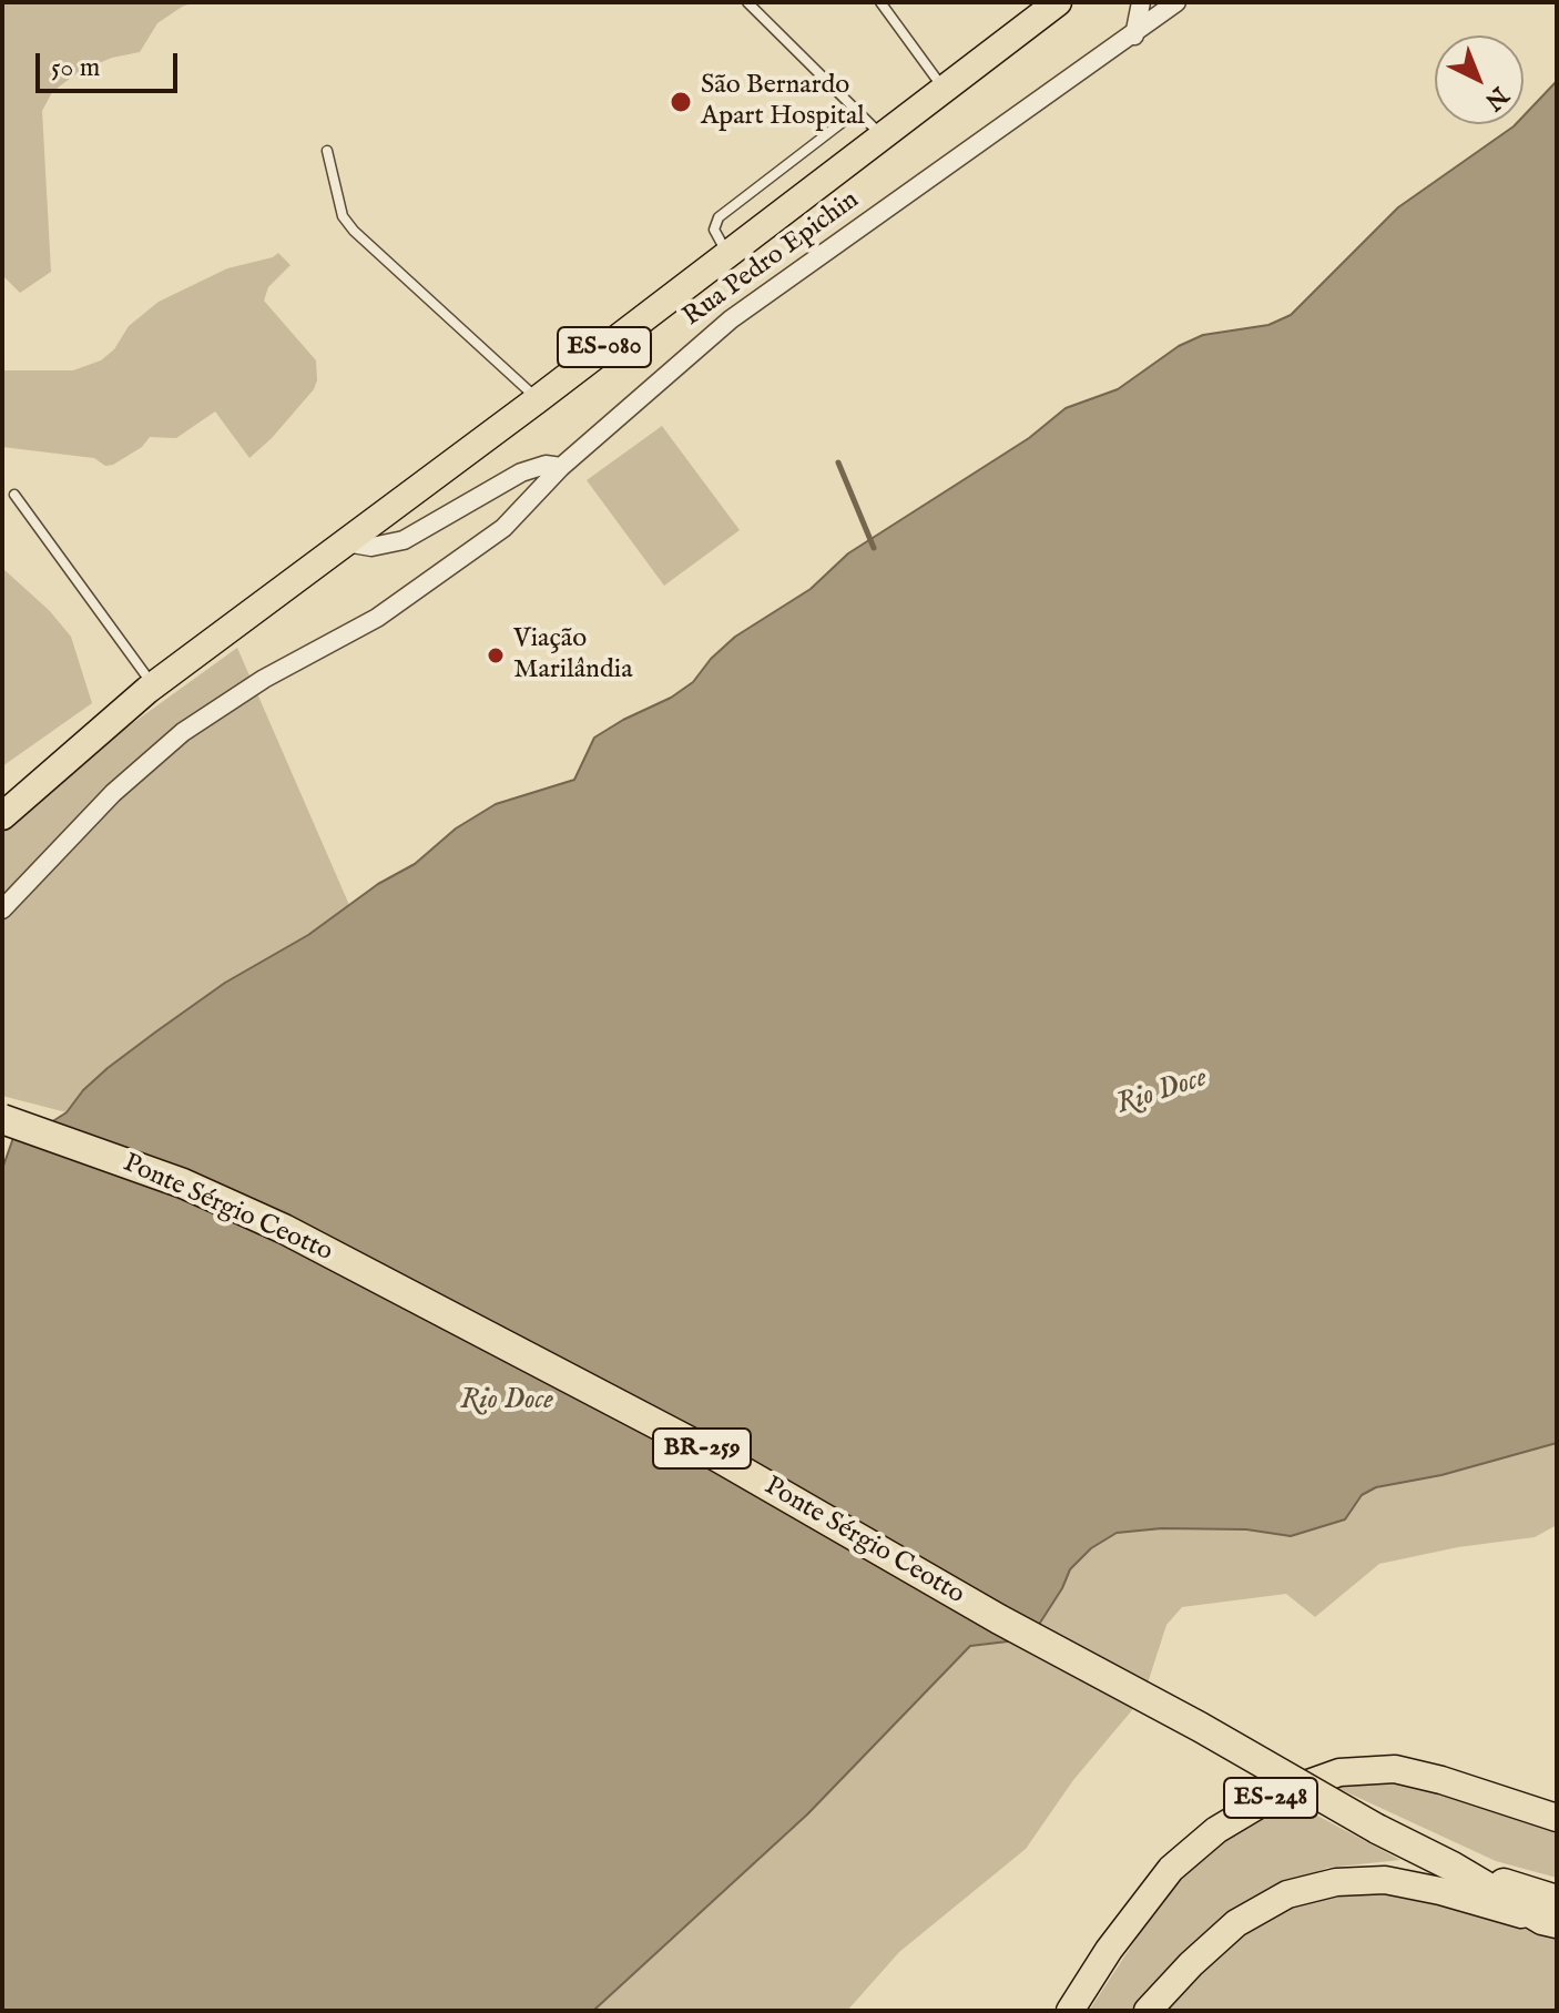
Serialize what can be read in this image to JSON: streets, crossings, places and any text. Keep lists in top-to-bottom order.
{
  "streets": {
    "highway": ["Ponte Sérgio Ceotto", "BR-259"],
    "main road": ["ES-080", "ES-248"],
    "street": ["Rua Pedro Epichin"]
  },
  "water": ["Rio Doce"],
  "places": ["São Bernardo Apart Hospital", "Viação Marilândia"],
  "scale_bar": "50 m",
  "north": "bottom right"
}
